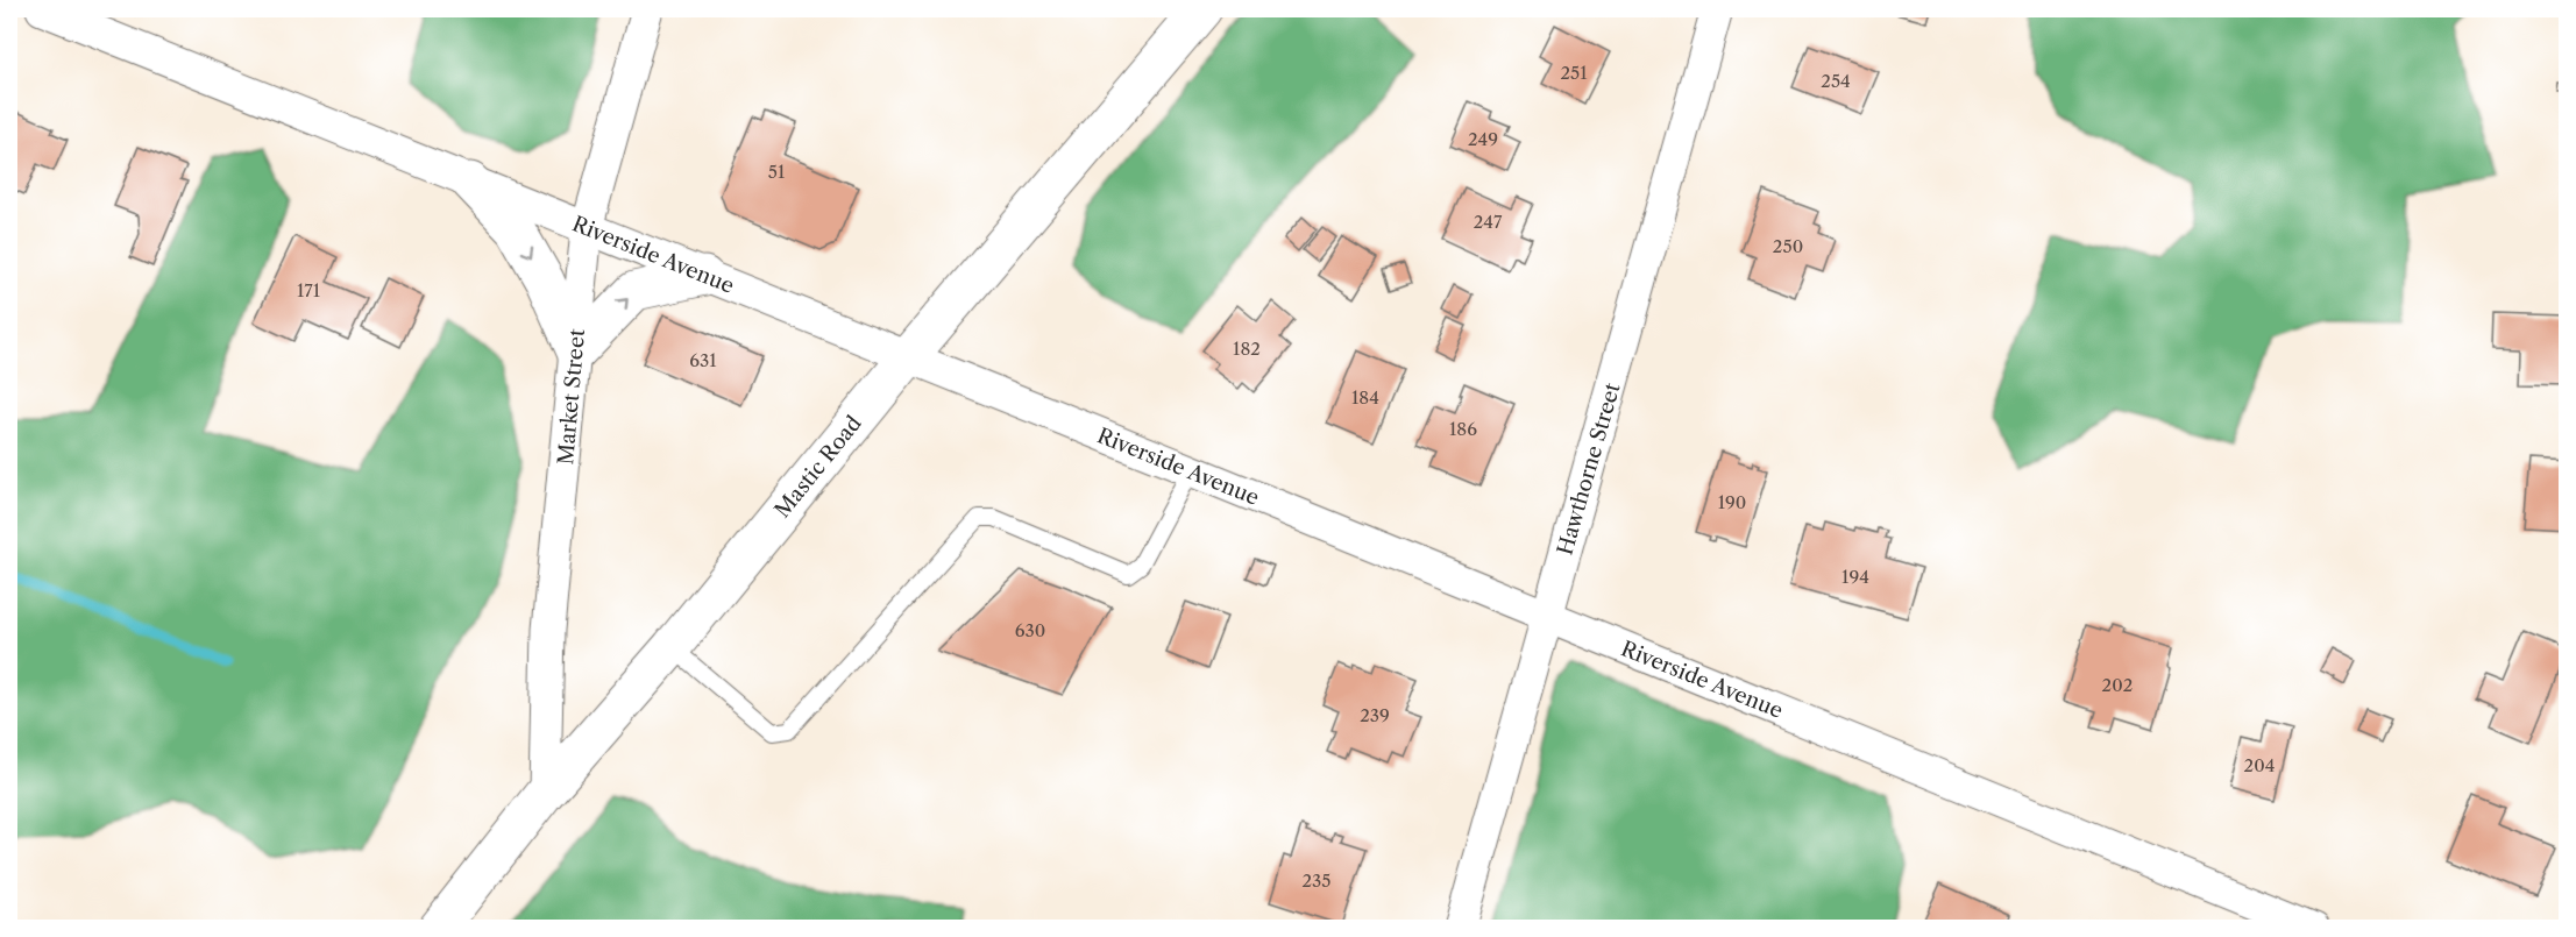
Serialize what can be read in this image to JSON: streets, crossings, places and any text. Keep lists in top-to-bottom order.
{
  "streets": {
    "main road": ["Mastic Road"],
    "street": ["Riverside Avenue", "Market Street", "Hawthorne Street"]
  },
  "crossings": [
    ["Riverside Avenue", "Market Street"],
    ["Riverside Avenue", "Mastic Road"],
    ["Riverside Avenue", "Hawthorne Street"],
    ["Market Street", "Mastic Road"]
  ],
  "house_numbers": [
    "251",
    "254",
    "249",
    "51",
    "247",
    "250",
    "171",
    "182",
    "631",
    "184",
    "186",
    "190",
    "194",
    "630",
    "202",
    "239",
    "204",
    "235"
  ]
}
